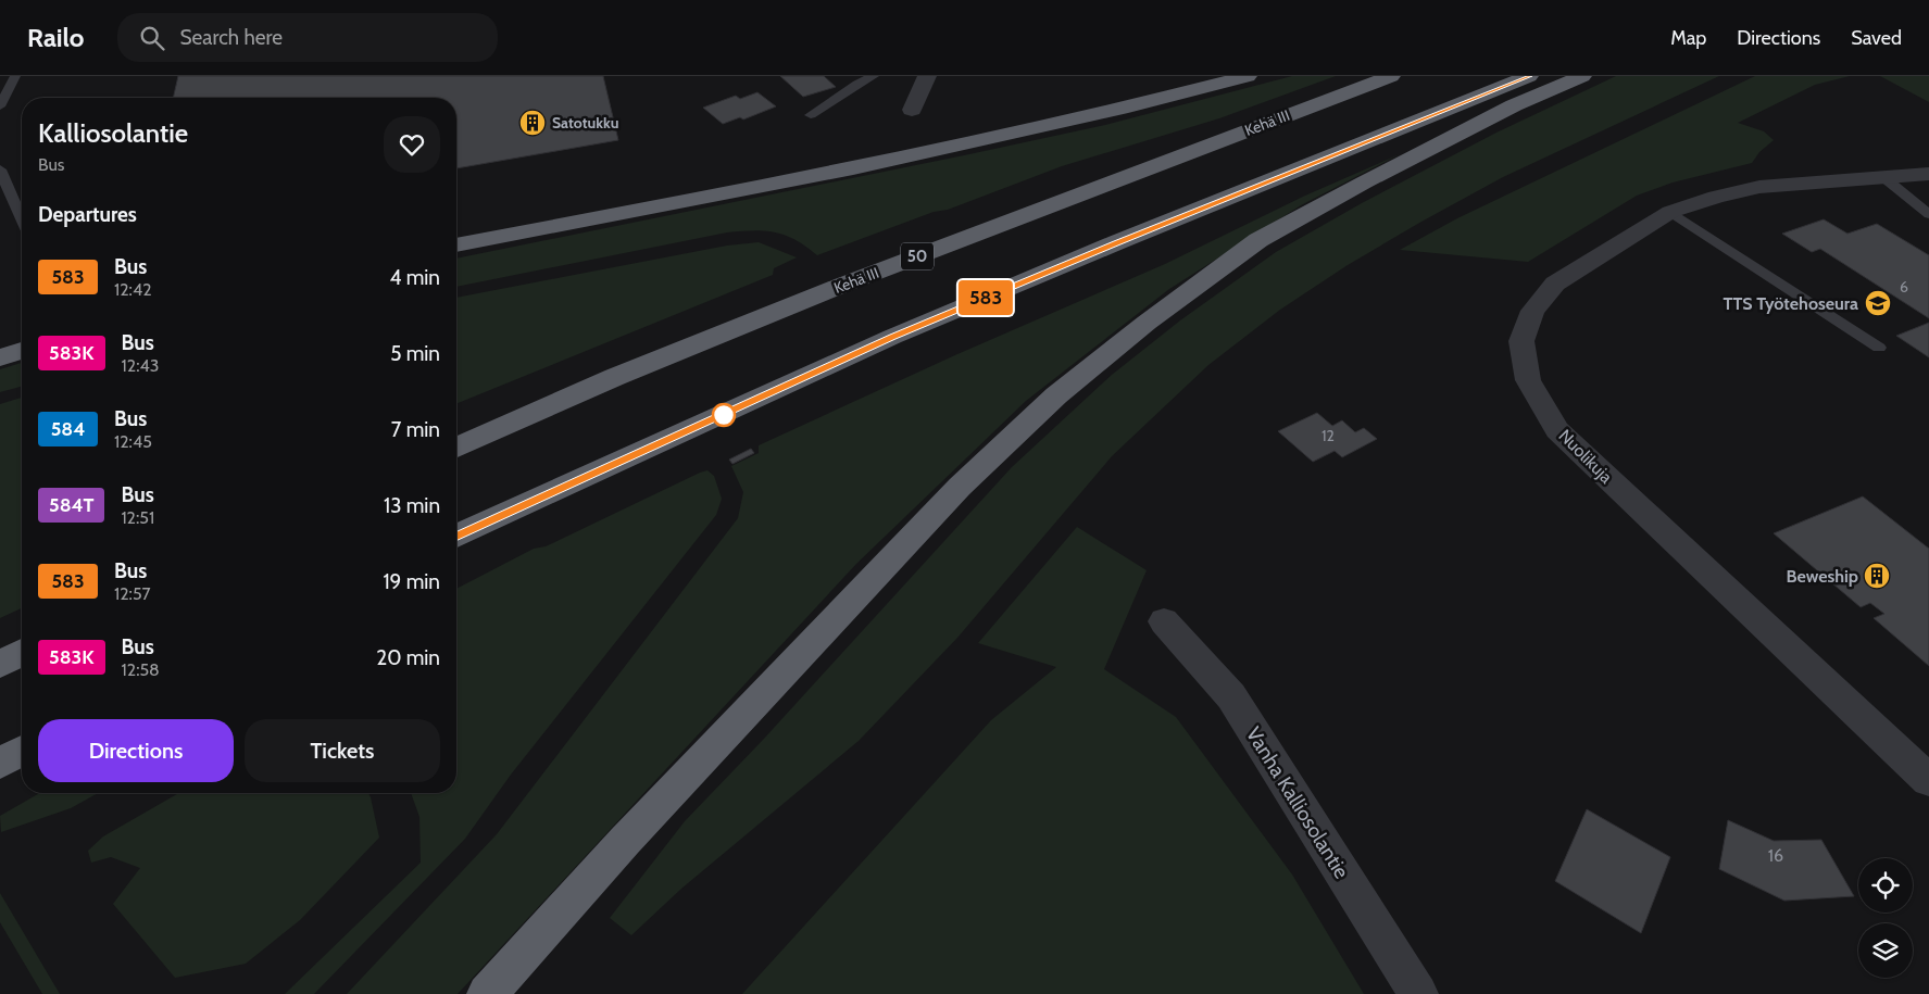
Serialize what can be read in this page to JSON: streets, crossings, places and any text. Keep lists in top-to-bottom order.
{
  "streets": {
    "highway": ["Kehä III", "50"],
    "street": ["Nuolikuja", "Vanha Kalliosolantie"]
  },
  "places": {
    "building": ["Satotukku", "Beweship"],
    "school or university": ["TTS Työtehoseura"]
  },
  "lines": ["bus line 583"],
  "house_numbers": ["6", "12", "16"],
  "page": {
    "header": "Railo",
    "search": "Search here",
    "nav": ["Map", "Directions", "Saved"],
    "on_map": "583",
    "heading": [
      ["Kalliosolantie", "Bus"],
      "Departures"
    ],
    "list": [
      {
        "mark": "583",
        "name": "Bus",
        "note": "12:42",
        "value": "4 min"
      },
      {
        "mark": "583K",
        "name": "Bus",
        "note": "12:43",
        "value": "5 min"
      },
      {
        "mark": "584",
        "name": "Bus",
        "note": "12:45",
        "value": "7 min"
      },
      {
        "mark": "584T",
        "name": "Bus",
        "note": "12:51",
        "value": "13 min"
      },
      {
        "mark": "583",
        "name": "Bus",
        "note": "12:57",
        "value": "19 min"
      },
      {
        "mark": "583K",
        "name": "Bus",
        "note": "12:58",
        "value": "20 min"
      }
    ],
    "buttons": ["Directions", "Tickets"]
  }
}
